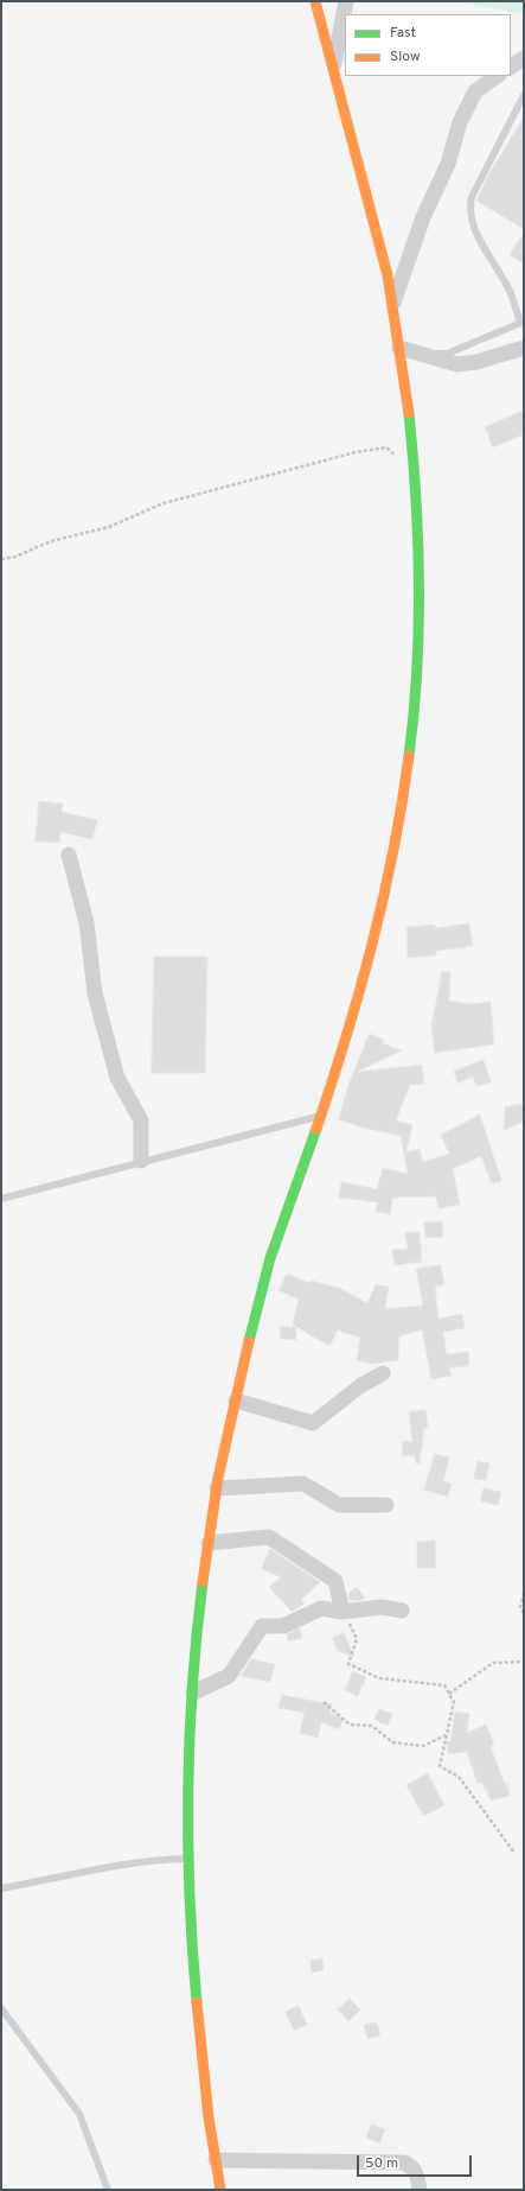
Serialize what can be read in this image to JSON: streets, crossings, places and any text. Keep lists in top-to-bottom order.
{
  "legend": ["Fast", "Slow"],
  "scale_bar": "50 m"
}
